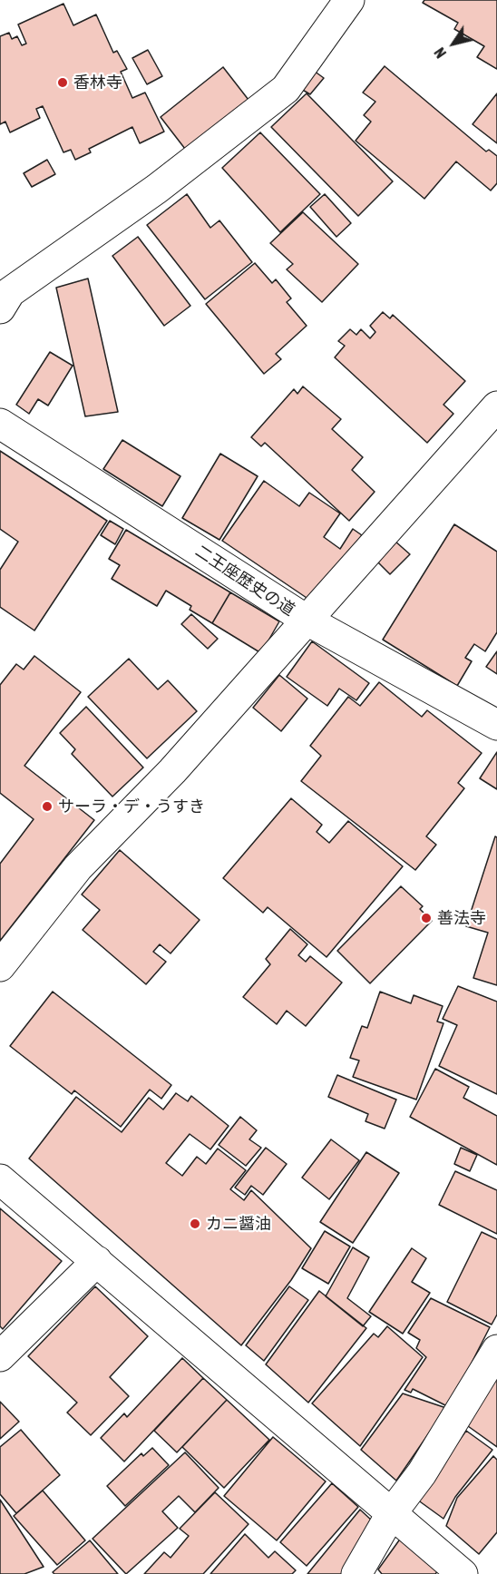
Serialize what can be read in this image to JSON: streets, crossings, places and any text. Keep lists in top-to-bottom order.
{
  "streets": {
    "street": ["二王座歴史の道"]
  },
  "places": [
    "香林寺",
    "サーラ・デ・うすき",
    "善法寺",
    "カニ醤油"
  ],
  "north": "bottom left"
}
